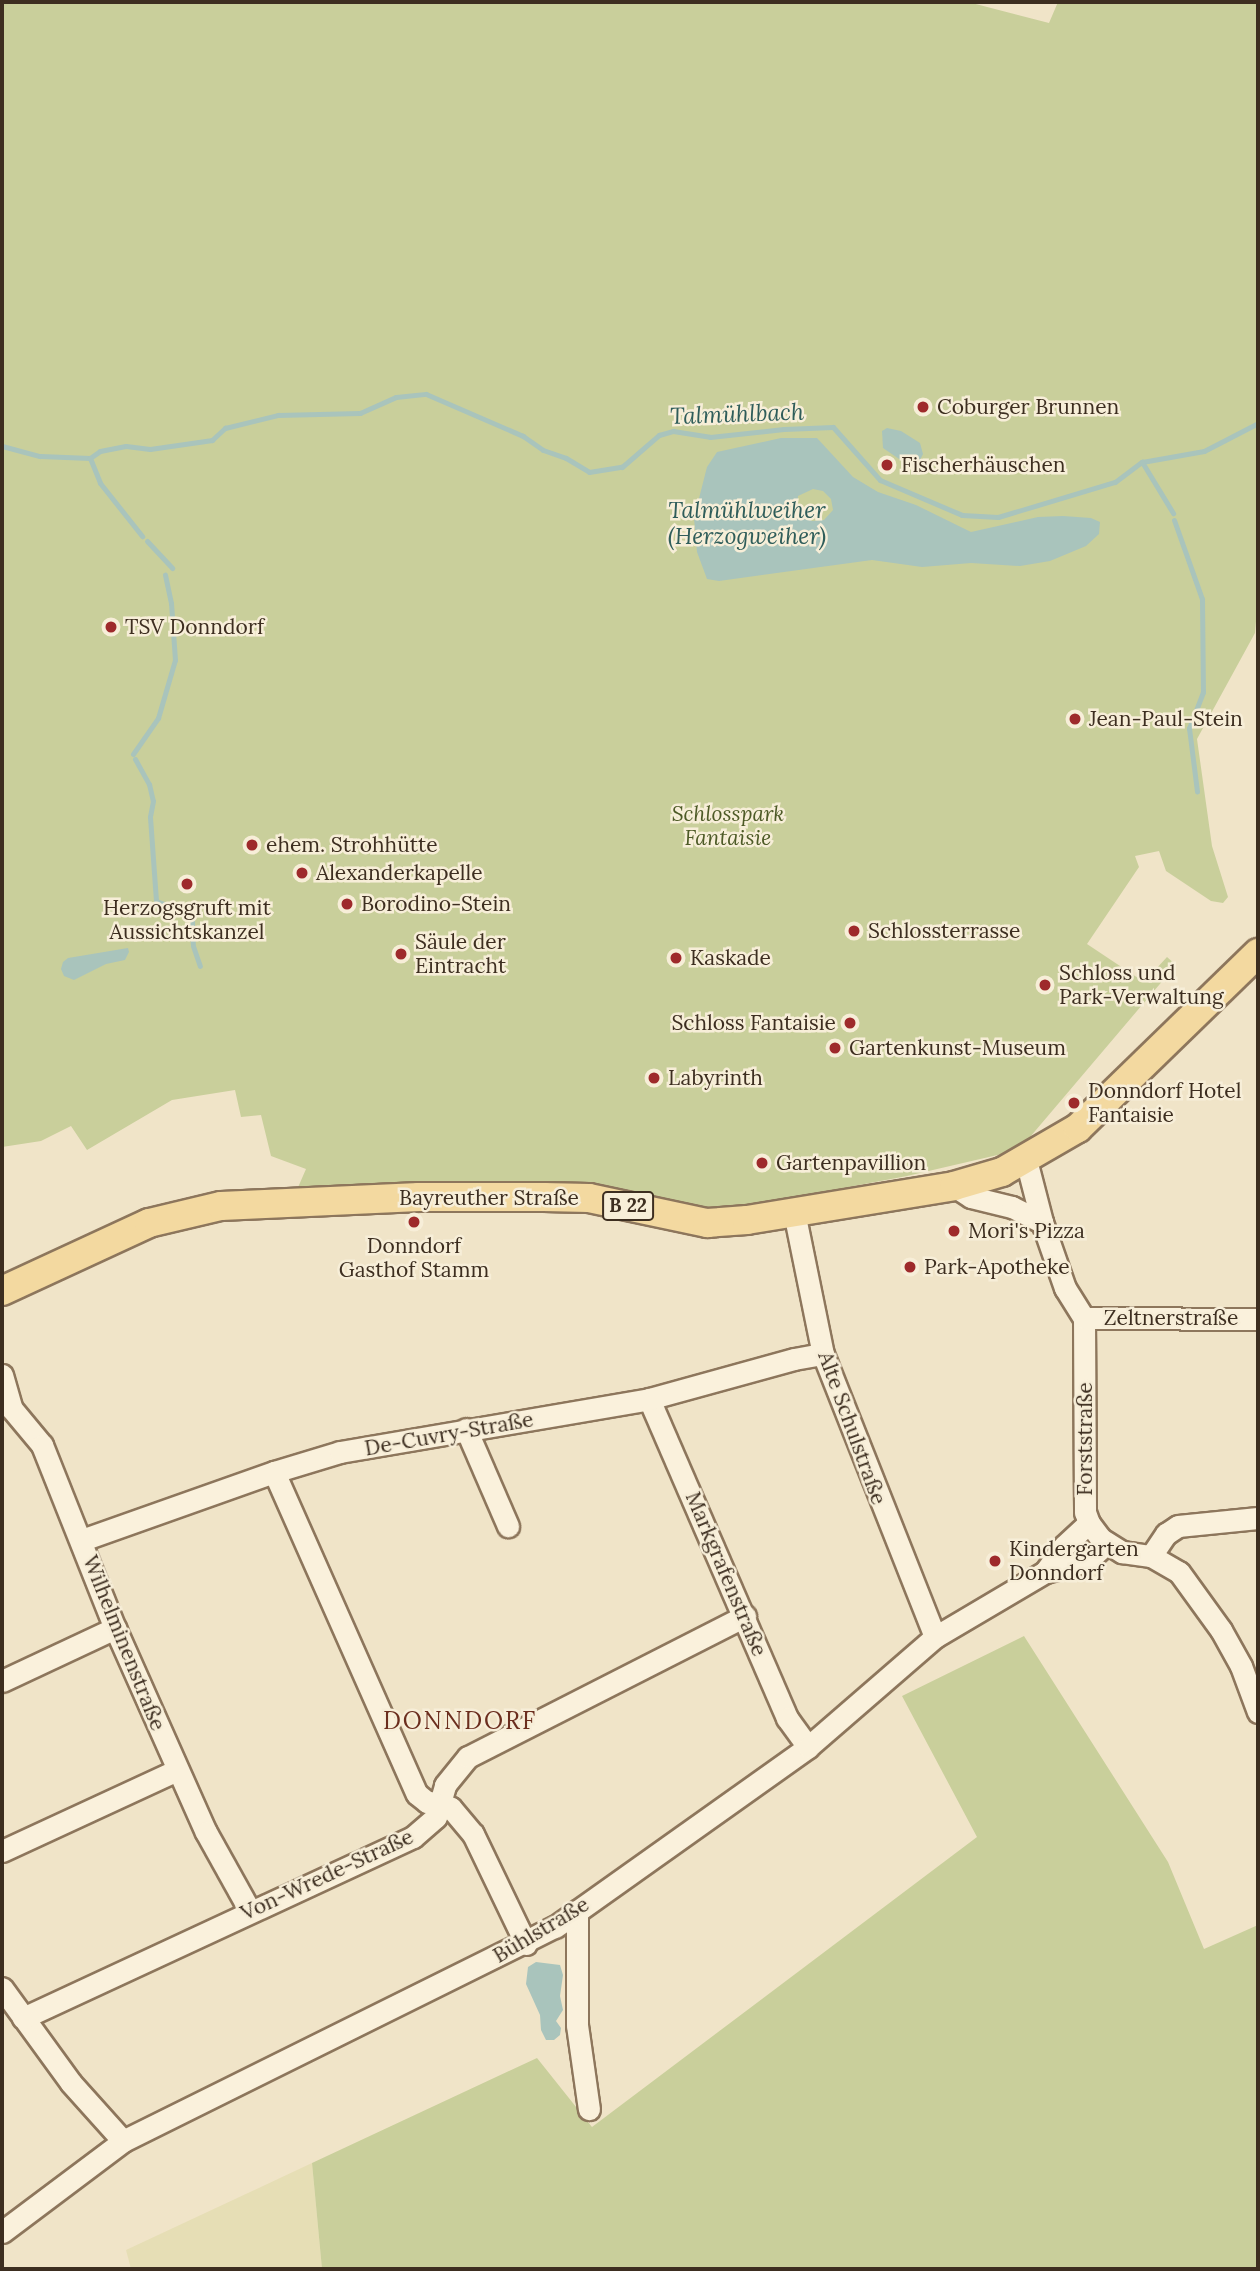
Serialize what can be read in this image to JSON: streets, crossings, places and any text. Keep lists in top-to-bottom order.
{
  "streets": {
    "main road": ["Bayreuther Straße", "B 22"],
    "street": [
      "Zeltnerstraße",
      "Alte Schulstraße",
      "De-Cuvry-Straße",
      "Forststraße",
      "Markgrafenstraße",
      "Wilhelminenstraße",
      "Von-Wrede-Straße",
      "Bühlstraße"
    ]
  },
  "crossings": [
    ["Bayreuther Straße", "B 22"],
    ["Bayreuther Straße", "Alte Schulstraße"],
    ["Zeltnerstraße", "Forststraße"],
    ["Alte Schulstraße", "De-Cuvry-Straße"],
    ["Alte Schulstraße", "Bühlstraße"],
    ["De-Cuvry-Straße", "Markgrafenstraße"],
    ["De-Cuvry-Straße", "Wilhelminenstraße"],
    ["Forststraße", "Bühlstraße"],
    ["Markgrafenstraße", "Von-Wrede-Straße"],
    ["Markgrafenstraße", "Bühlstraße"],
    ["Wilhelminenstraße", "Von-Wrede-Straße"]
  ],
  "districts": ["DONNDORF"],
  "water": ["Talmühlbach", "Talmühlweiher (Herzogweiher)"],
  "parks": ["Schlosspark Fantaisie"],
  "places": [
    "Coburger Brunnen",
    "Fischerhäuschen",
    "TSV Donndorf",
    "Jean-Paul-Stein",
    "ehem. Strohhütte",
    "Alexanderkapelle",
    "Herzogsgruft mit Aussichtskanzel",
    "Borodino-Stein",
    "Schlossterrasse",
    "Säule der Eintracht",
    "Kaskade",
    "Schloss und Park-Verwaltung",
    "Schloss Fantaisie",
    "Gartenkunst-Museum",
    "Labyrinth",
    "Donndorf Hotel Fantaisie",
    "Gartenpavillion",
    "Donndorf Gasthof Stamm",
    "Mori's Pizza",
    "Park-Apotheke",
    "Kindergarten Donndorf"
  ]
}
